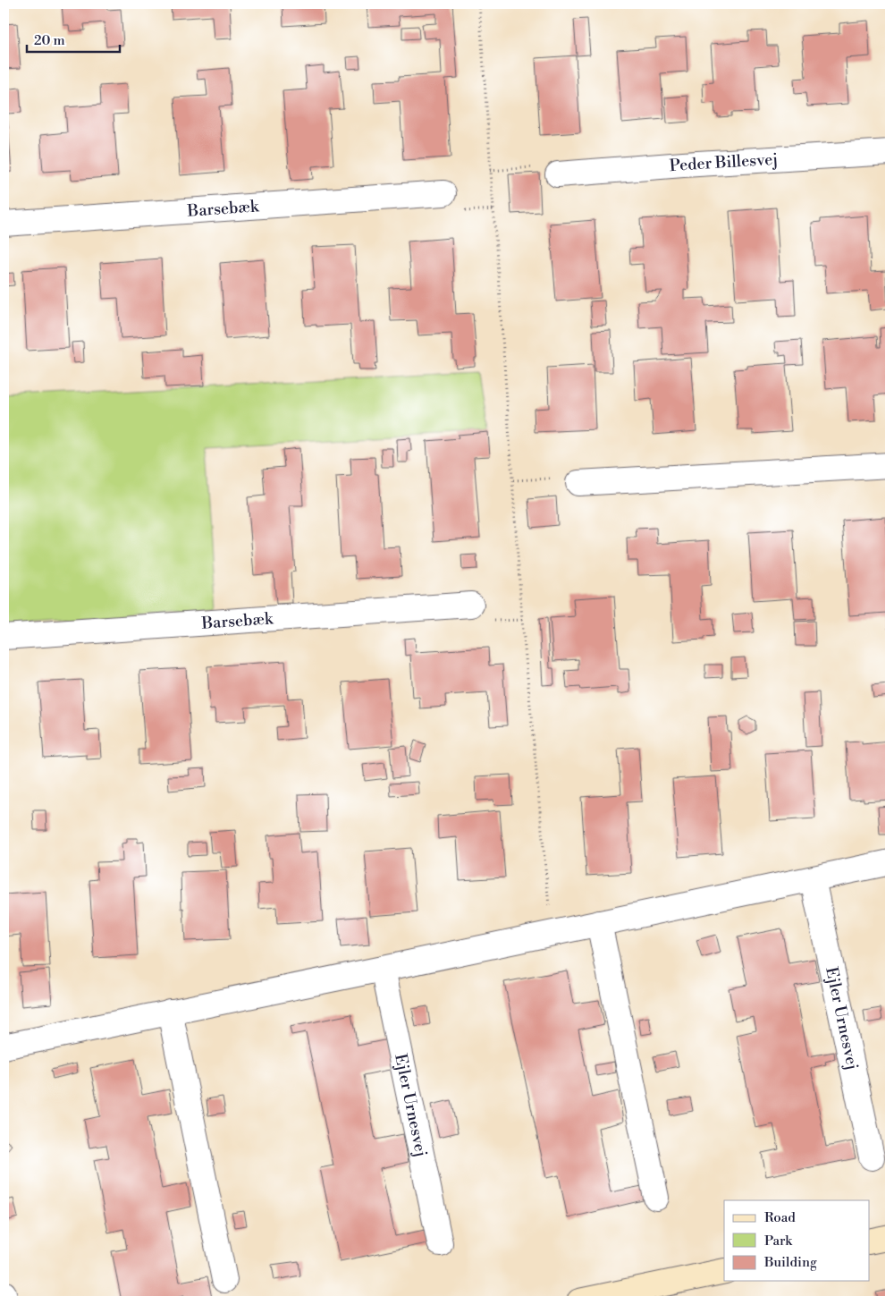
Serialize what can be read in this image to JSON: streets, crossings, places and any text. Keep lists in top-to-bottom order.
{
  "streets": {
    "street": ["Peder Billesvej", "Barsebæk", "Ejler Urnesvej"]
  },
  "legend": ["Road", "Park", "Building"],
  "scale_bar": "20 m"
}
